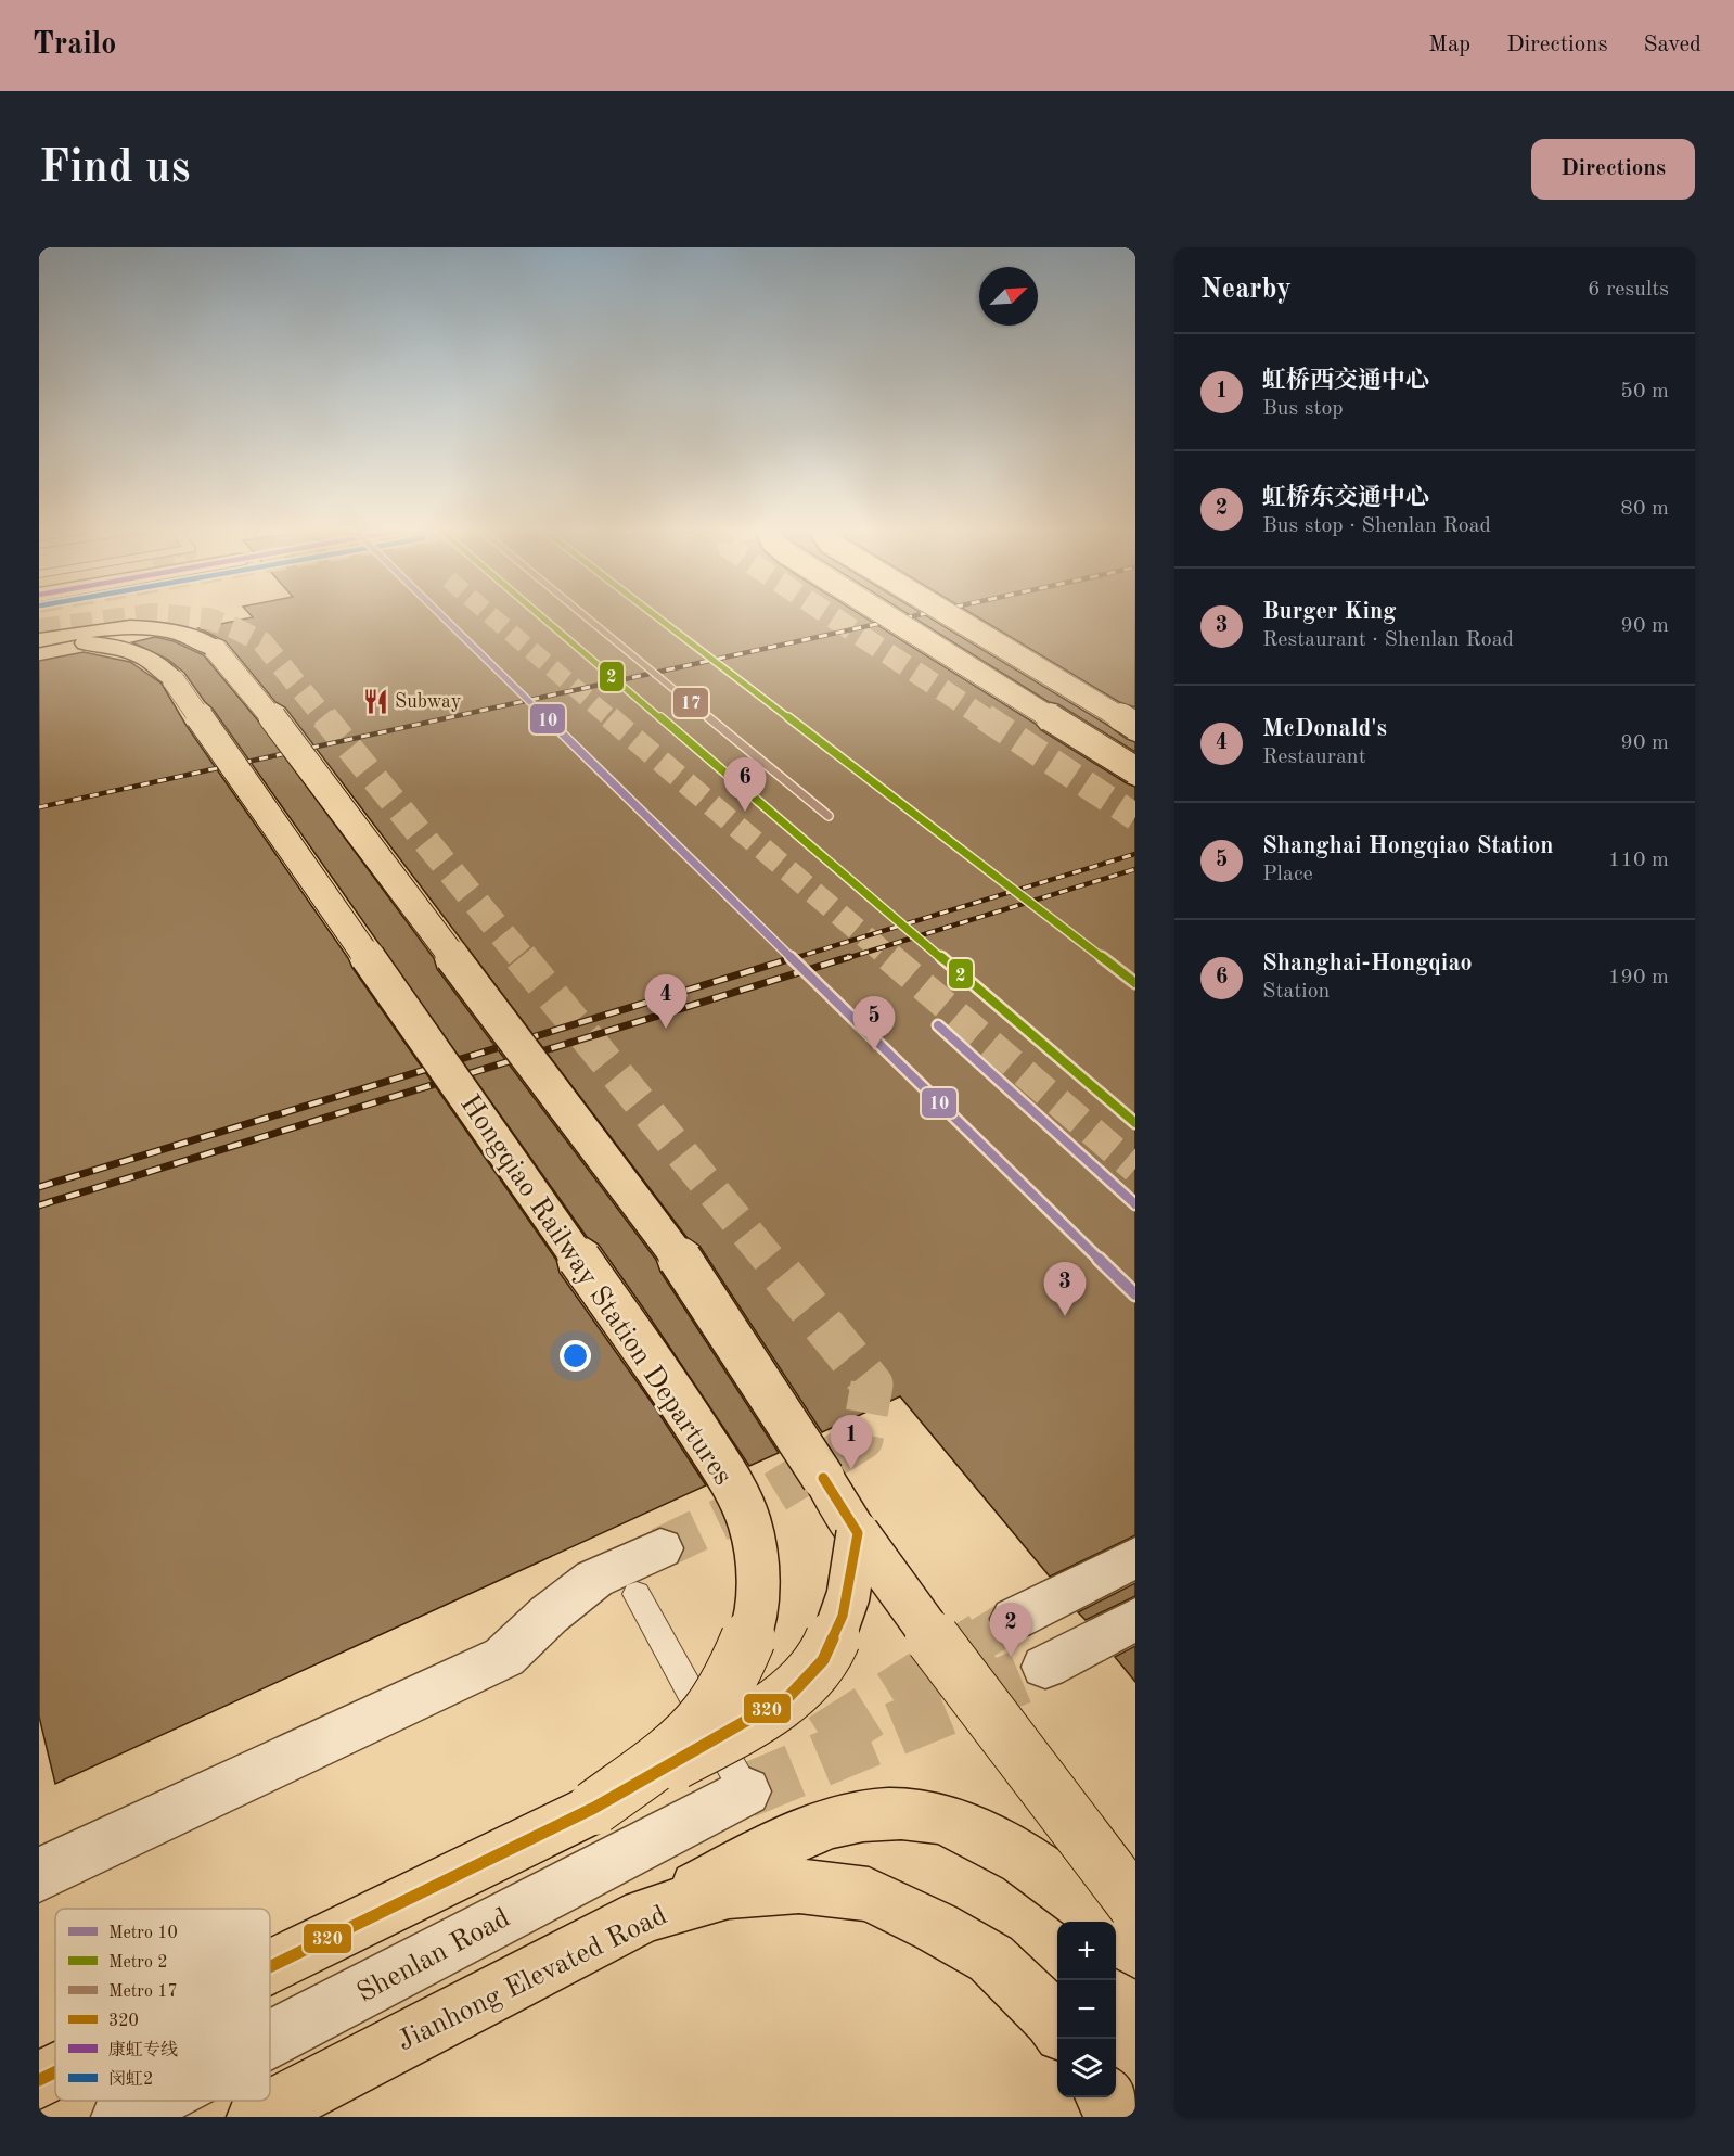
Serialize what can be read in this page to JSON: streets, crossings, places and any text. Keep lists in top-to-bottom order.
{
  "streets": {
    "highway": ["Hongqiao Railway Station Departures", "Jianhong Elevated Road"],
    "street": ["Shenlan Road"]
  },
  "places": {
    "restaurant": ["Subway"]
  },
  "lines": [
    "metro line 10",
    "metro line 2",
    "metro line 17",
    "transit line 320"
  ],
  "legend": [
    "Metro 10",
    "Metro 2",
    "Metro 17",
    "320",
    "康虹专线",
    "闵虹2"
  ],
  "north": "top right",
  "page": {
    "header": "Trailo",
    "nav": ["Map", "Directions", "Saved"],
    "buttons": "Directions",
    "title": "Find us",
    "heading": ["Nearby", "6 results"],
    "list": [
      {
        "mark": "1",
        "name": "虹桥西交通中心",
        "note": "Bus stop",
        "value": "50 m"
      },
      {
        "mark": "2",
        "name": "虹桥东交通中心",
        "note": "Bus stop · Shenlan Road",
        "value": "80 m"
      },
      {
        "mark": "3",
        "name": "Burger King",
        "note": "Restaurant · Shenlan Road",
        "value": "90 m"
      },
      {
        "mark": "4",
        "name": "McDonald's",
        "note": "Restaurant",
        "value": "90 m"
      },
      {
        "mark": "5",
        "name": "Shanghai Hongqiao Station",
        "note": "Place",
        "value": "110 m"
      },
      {
        "mark": "6",
        "name": "Shanghai-Hongqiao",
        "note": "Station",
        "value": "190 m"
      }
    ],
    "pins": [
      "6",
      "4",
      "5",
      "3",
      "1",
      "2"
    ],
    "map_buttons": ["+", "−"]
  }
}
